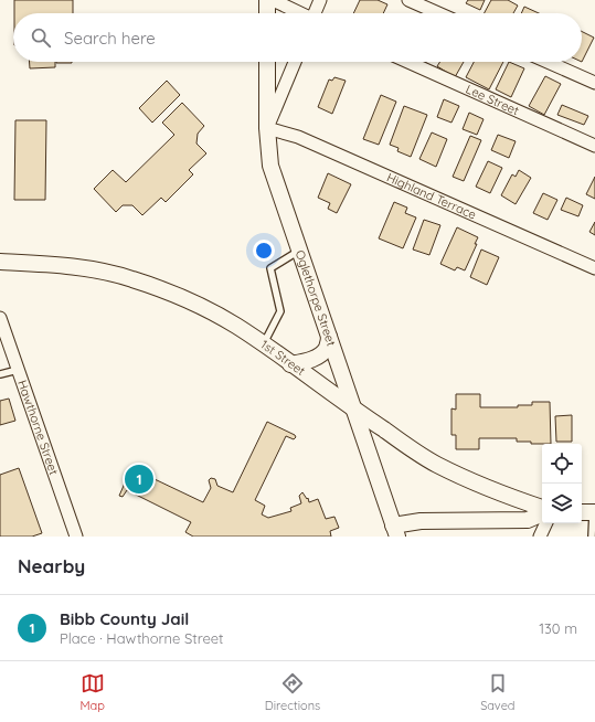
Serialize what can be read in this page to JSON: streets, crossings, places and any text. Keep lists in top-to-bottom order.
{
  "streets": {
    "street": [
      "Lee Street",
      "Highland Terrace",
      "Oglethorpe Street",
      "1st Street",
      "Hawthorne Street"
    ]
  },
  "crossings": [
    ["Highland Terrace", "Oglethorpe Street"],
    ["Oglethorpe Street", "1st Street"]
  ],
  "page": {
    "search": "Search here",
    "pins": "1",
    "heading": "Nearby",
    "list": [
      {
        "mark": "1",
        "name": "Bibb County Jail",
        "note": "Place · Hawthorne Street",
        "value": "130 m"
      }
    ],
    "nav": ["Map", "Directions", "Saved"]
  }
}
